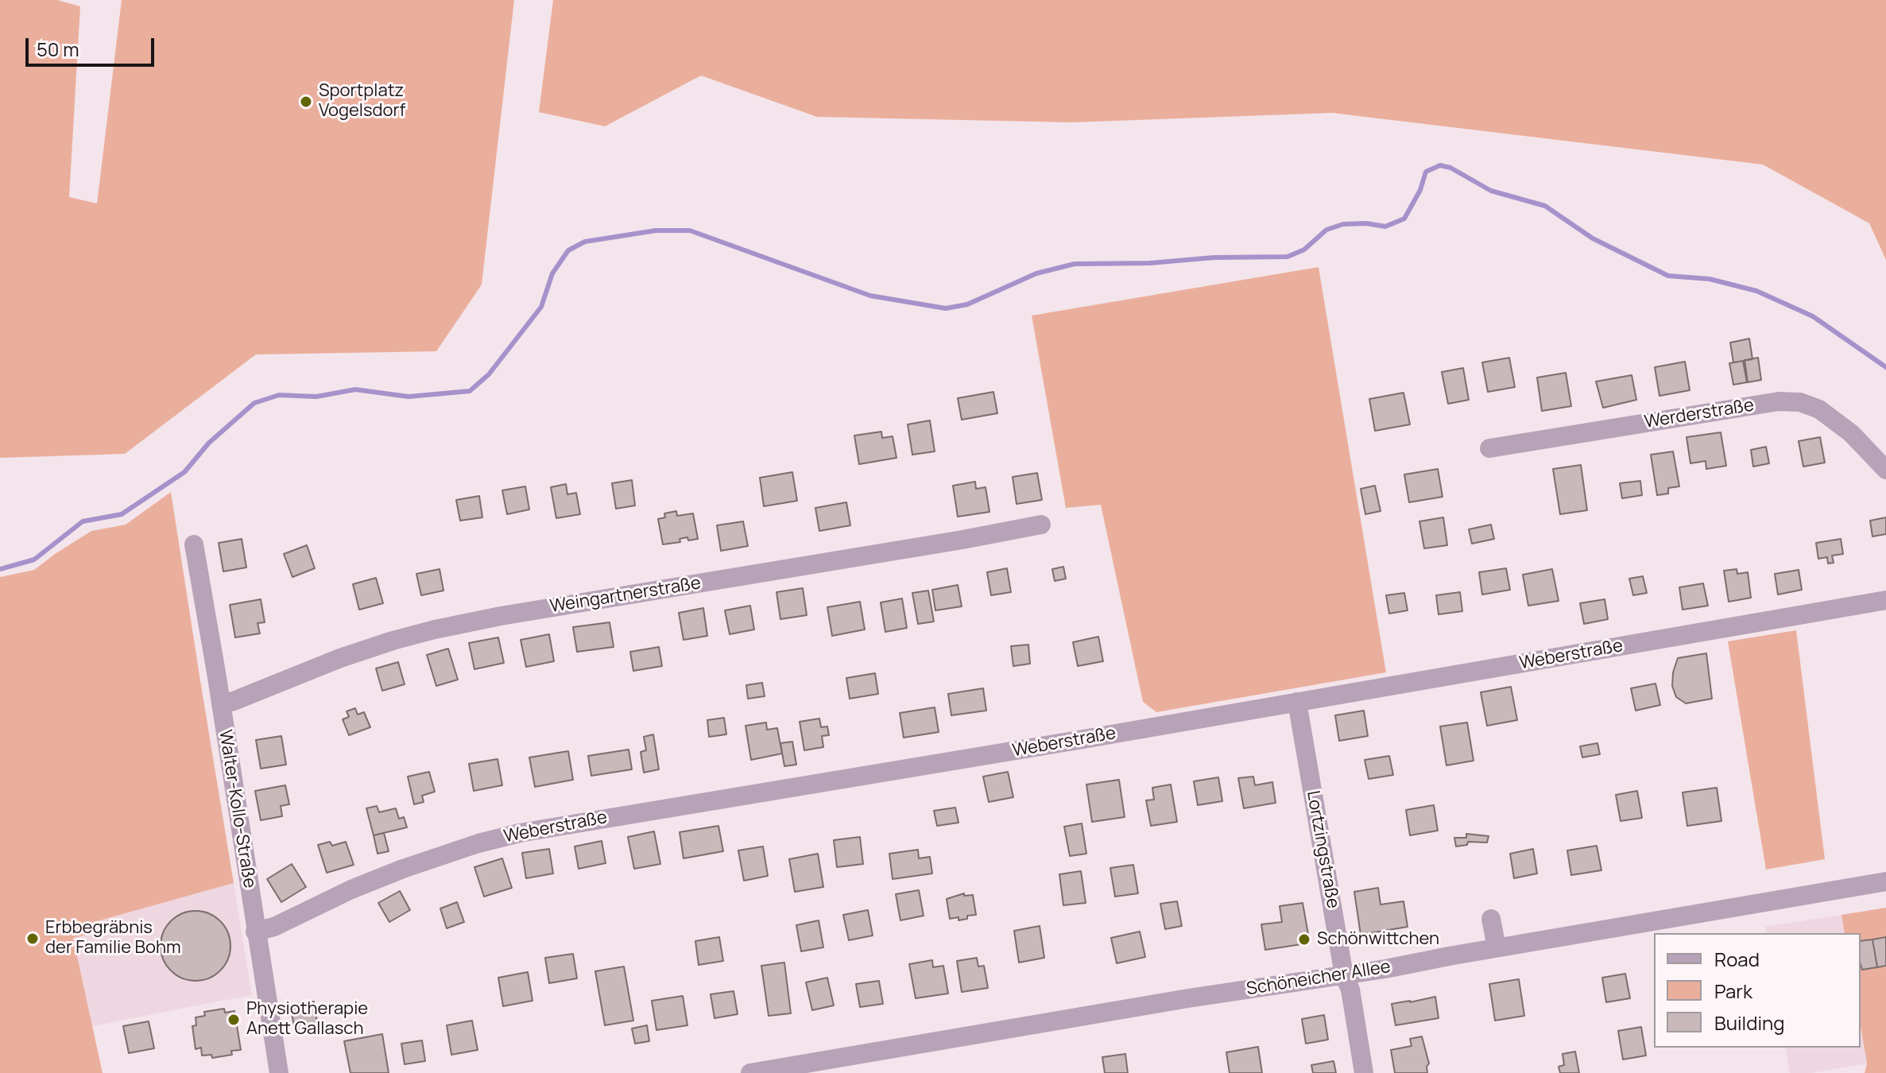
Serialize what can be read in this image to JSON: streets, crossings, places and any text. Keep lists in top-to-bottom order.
{
  "streets": {
    "street": [
      "Werderstraße",
      "Weingartnerstraße",
      "Weberstraße",
      "Walter-Kollo-Straße",
      "Lortzingstraße",
      "Schöneicher Allee"
    ]
  },
  "crossings": [
    ["Weingartnerstraße", "Walter-Kollo-Straße"],
    ["Weberstraße", "Walter-Kollo-Straße"],
    ["Weberstraße", "Lortzingstraße"],
    ["Lortzingstraße", "Schöneicher Allee"]
  ],
  "places": [
    "Sportplatz Vogelsdorf",
    "Erbbegräbnis der Familie Bohm",
    "Schönwittchen",
    "Physiotherapie Anett Gallasch"
  ],
  "legend": ["Road", "Park", "Building"],
  "scale_bar": "50 m"
}
